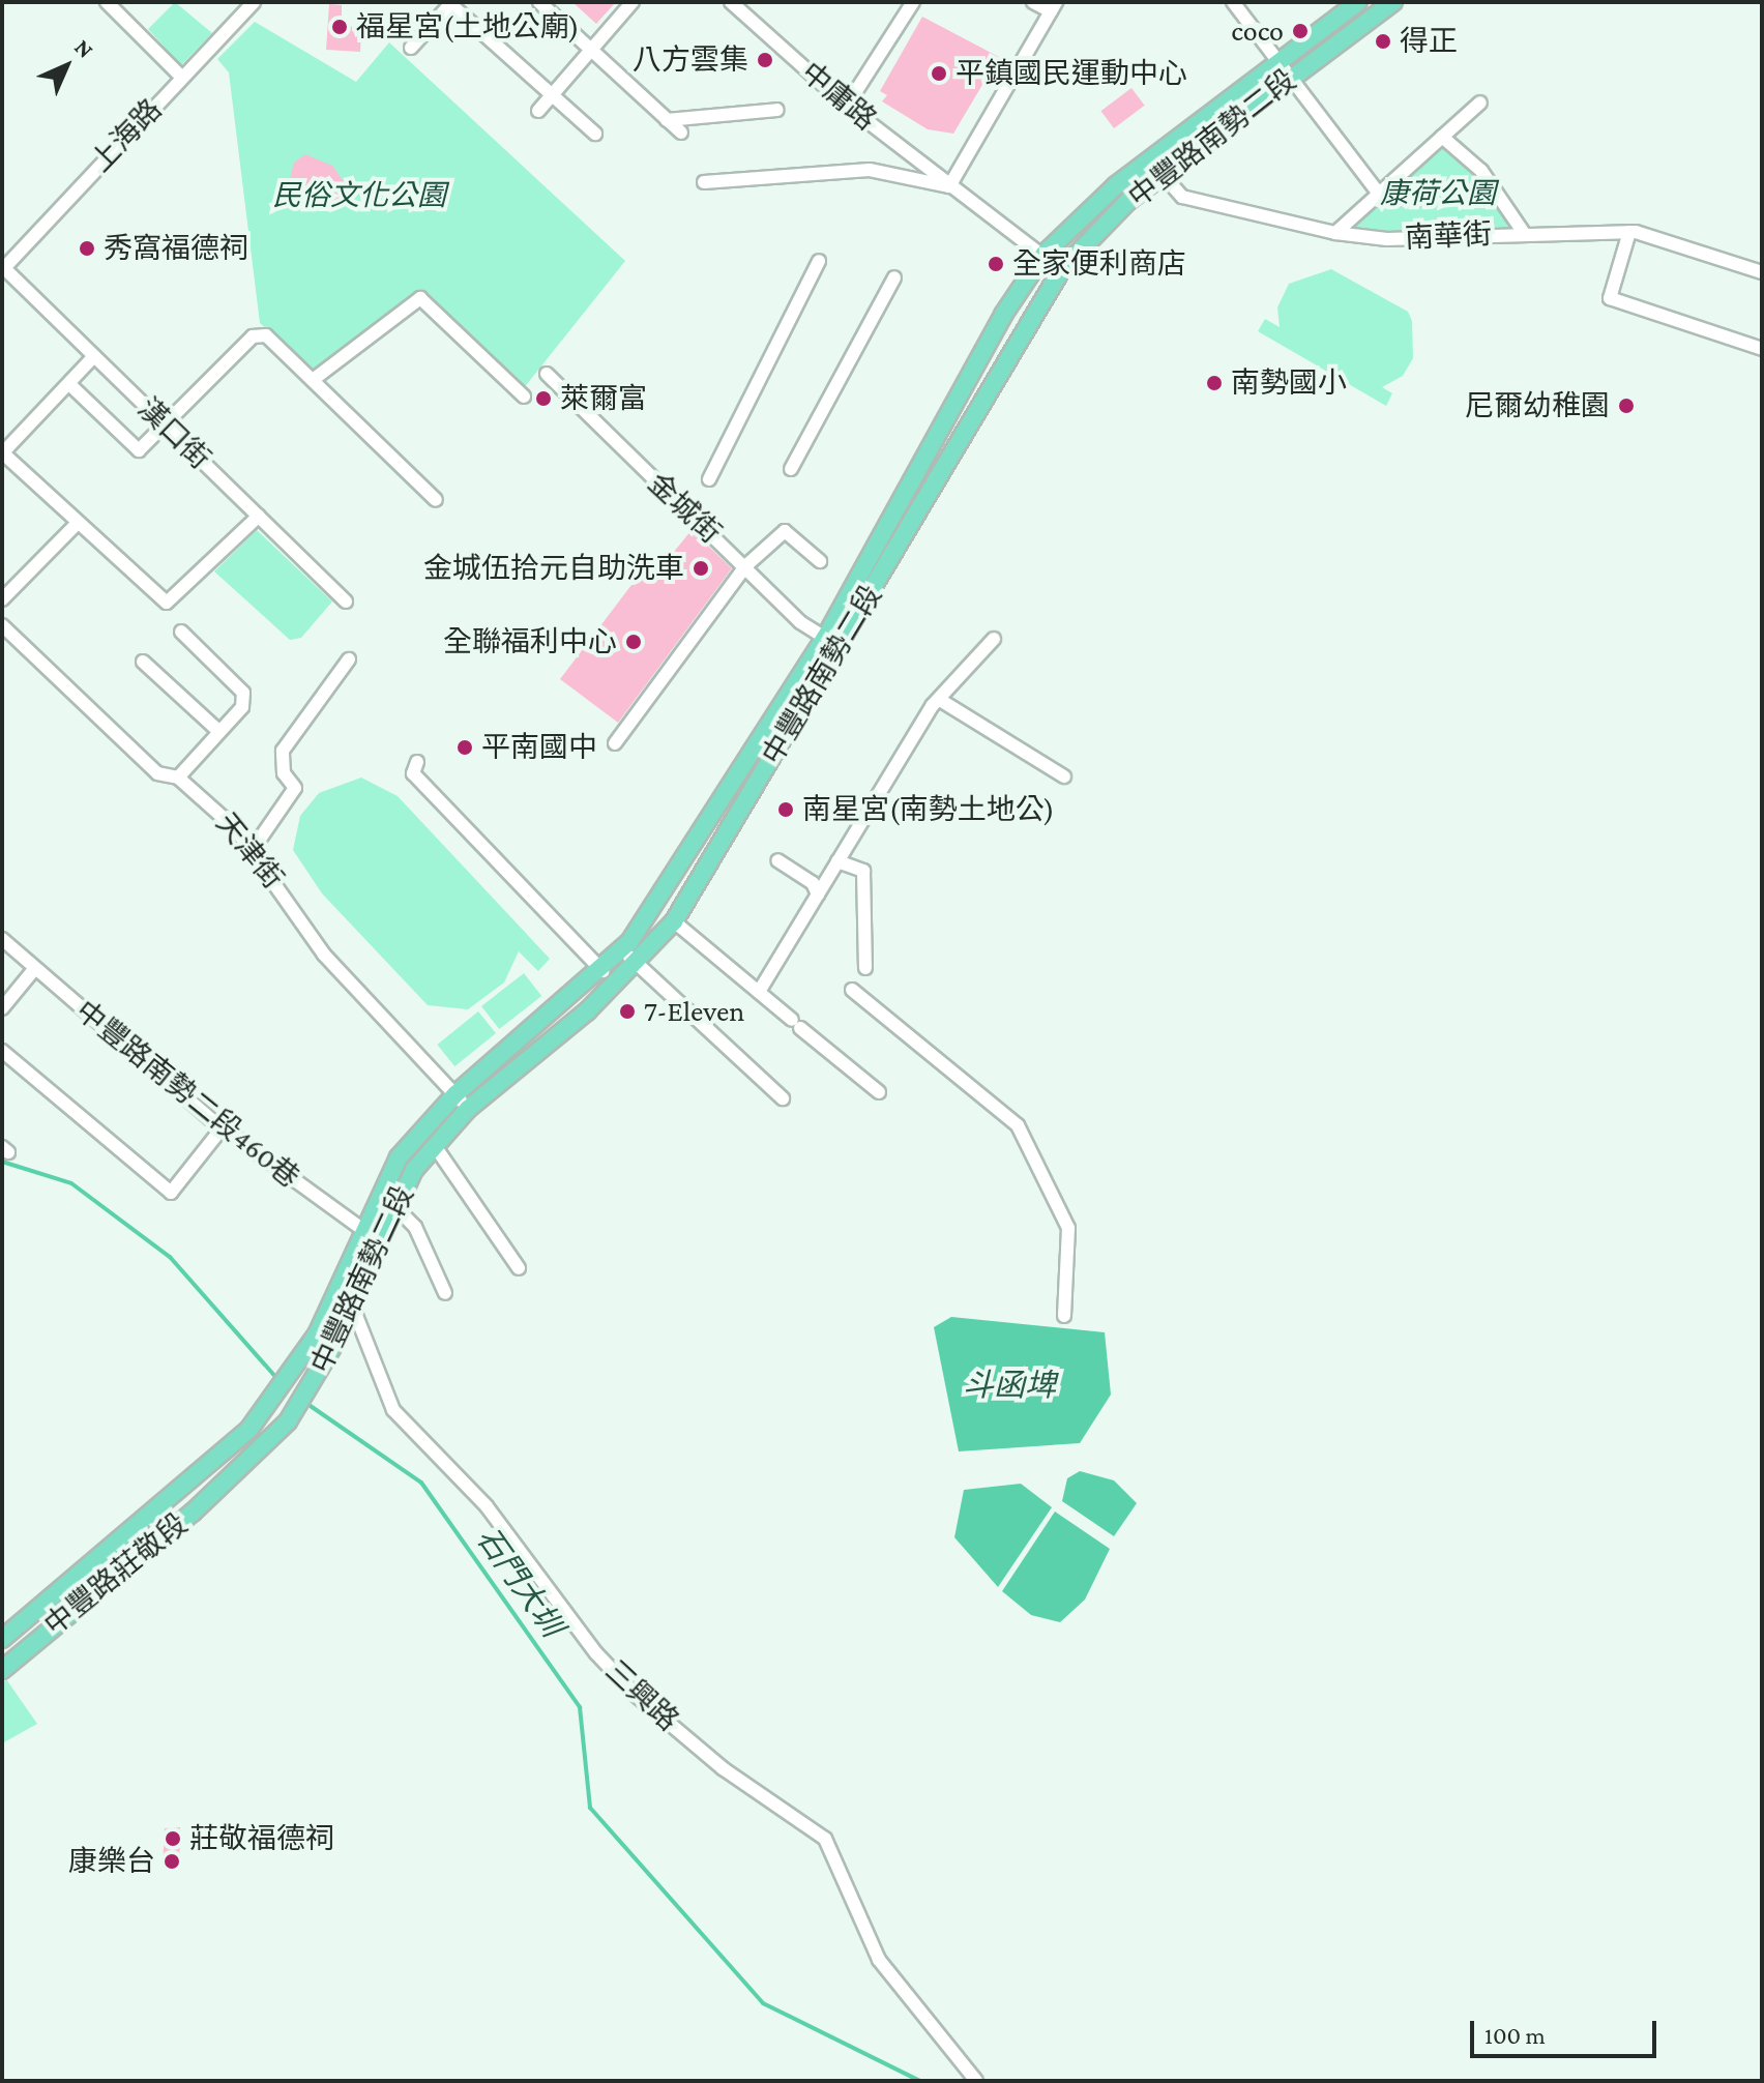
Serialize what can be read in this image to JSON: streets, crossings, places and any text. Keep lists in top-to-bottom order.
{
  "streets": {
    "main road": ["中豐路南勢二段", "中豐路莊敬段"],
    "street": [
      "中庸路",
      "上海路",
      "南華街",
      "漢口街",
      "金城街",
      "天津街",
      "中豐路南勢二段460巷",
      "三興路"
    ]
  },
  "crossings": [
    ["中庸路", "中豐路南勢二段"],
    ["上海路", "漢口街"],
    ["中豐路南勢二段", "南華街"],
    ["中豐路南勢二段", "金城街"],
    ["中豐路南勢二段", "天津街"],
    ["中豐路南勢二段", "中豐路南勢二段460巷"],
    ["中豐路南勢二段", "中豐路莊敬段"],
    ["中豐路南勢二段", "三興路"]
  ],
  "water": ["斗函埤", "石門大圳"],
  "parks": ["康荷公園", "民俗文化公園"],
  "places": [
    "福星宮(土地公廟)",
    "coco",
    "得正",
    "八方雲集",
    "平鎮國民運動中心",
    "秀窩福德祠",
    "全家便利商店",
    "南勢國小",
    "萊爾富",
    "尼爾幼稚園",
    "金城伍拾元自助洗車",
    "全聯福利中心",
    "平南國中",
    "南星宮(南勢土地公)",
    "7-Eleven",
    "莊敬福德祠",
    "康樂台"
  ],
  "scale_bar": "100 m",
  "north": "top right"
}
